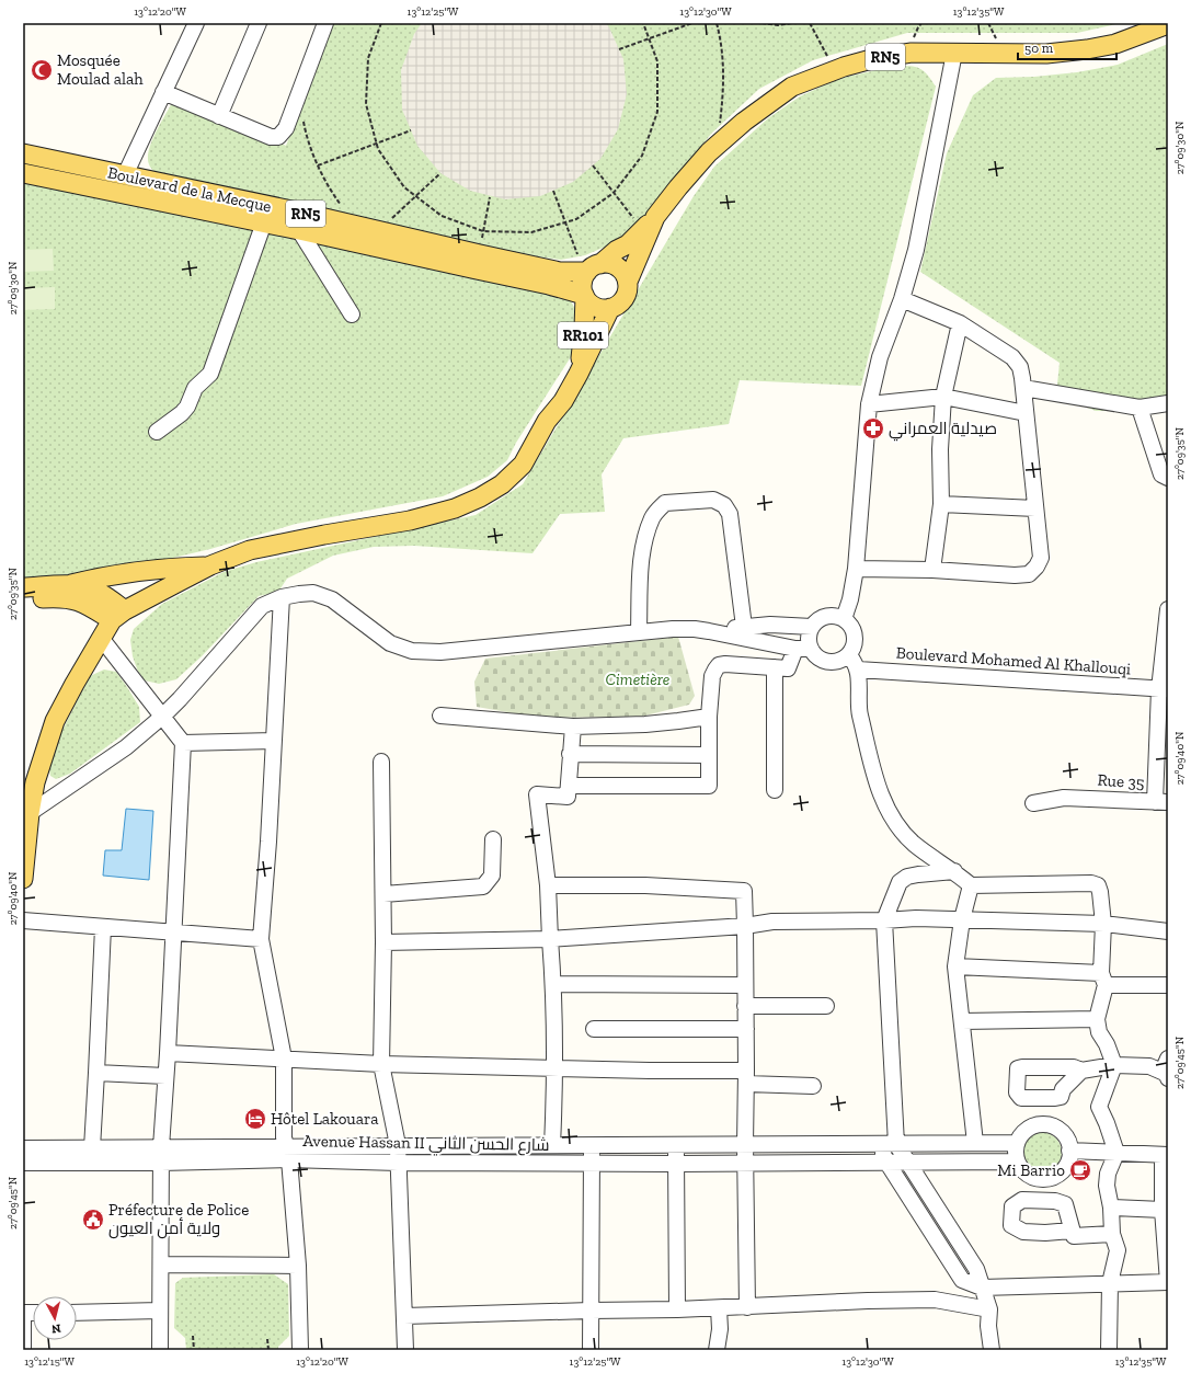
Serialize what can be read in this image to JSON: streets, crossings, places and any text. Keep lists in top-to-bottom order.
{
  "streets": {
    "main road": ["RN5", "Boulevard de la Mecque", "RR101"],
    "street": ["Boulevard Mohamed Al Khallouqi", "Rue 35", "Avenue Hassan II شارع الحسن الثاني"]
  },
  "crossings": [
    ["RN5", "Boulevard de la Mecque"],
    ["RN5", "RR101"],
    ["Boulevard de la Mecque", "RR101"]
  ],
  "parks": ["Cimetière"],
  "places": {
    "mosque": ["Mosquée Moulad alah"],
    "pharmacy": ["صيدلية العمراني"],
    "hotel": ["Hôtel Lakouara"],
    "cafe": ["Mi Barrio"],
    "public building": ["Préfecture de Police ولاية أمن العيون"]
  },
  "scale_bar": "50 m",
  "north": "bottom",
  "coordinates": [
    "13°12'20\"W",
    "13°12'25\"W",
    "13°12'30\"W",
    "13°12'35\"W",
    "27°09'30\"N",
    "27°09'35\"N",
    "27°09'40\"N",
    "27°09'45\"N",
    "13°12'15\"W"
  ]
}
